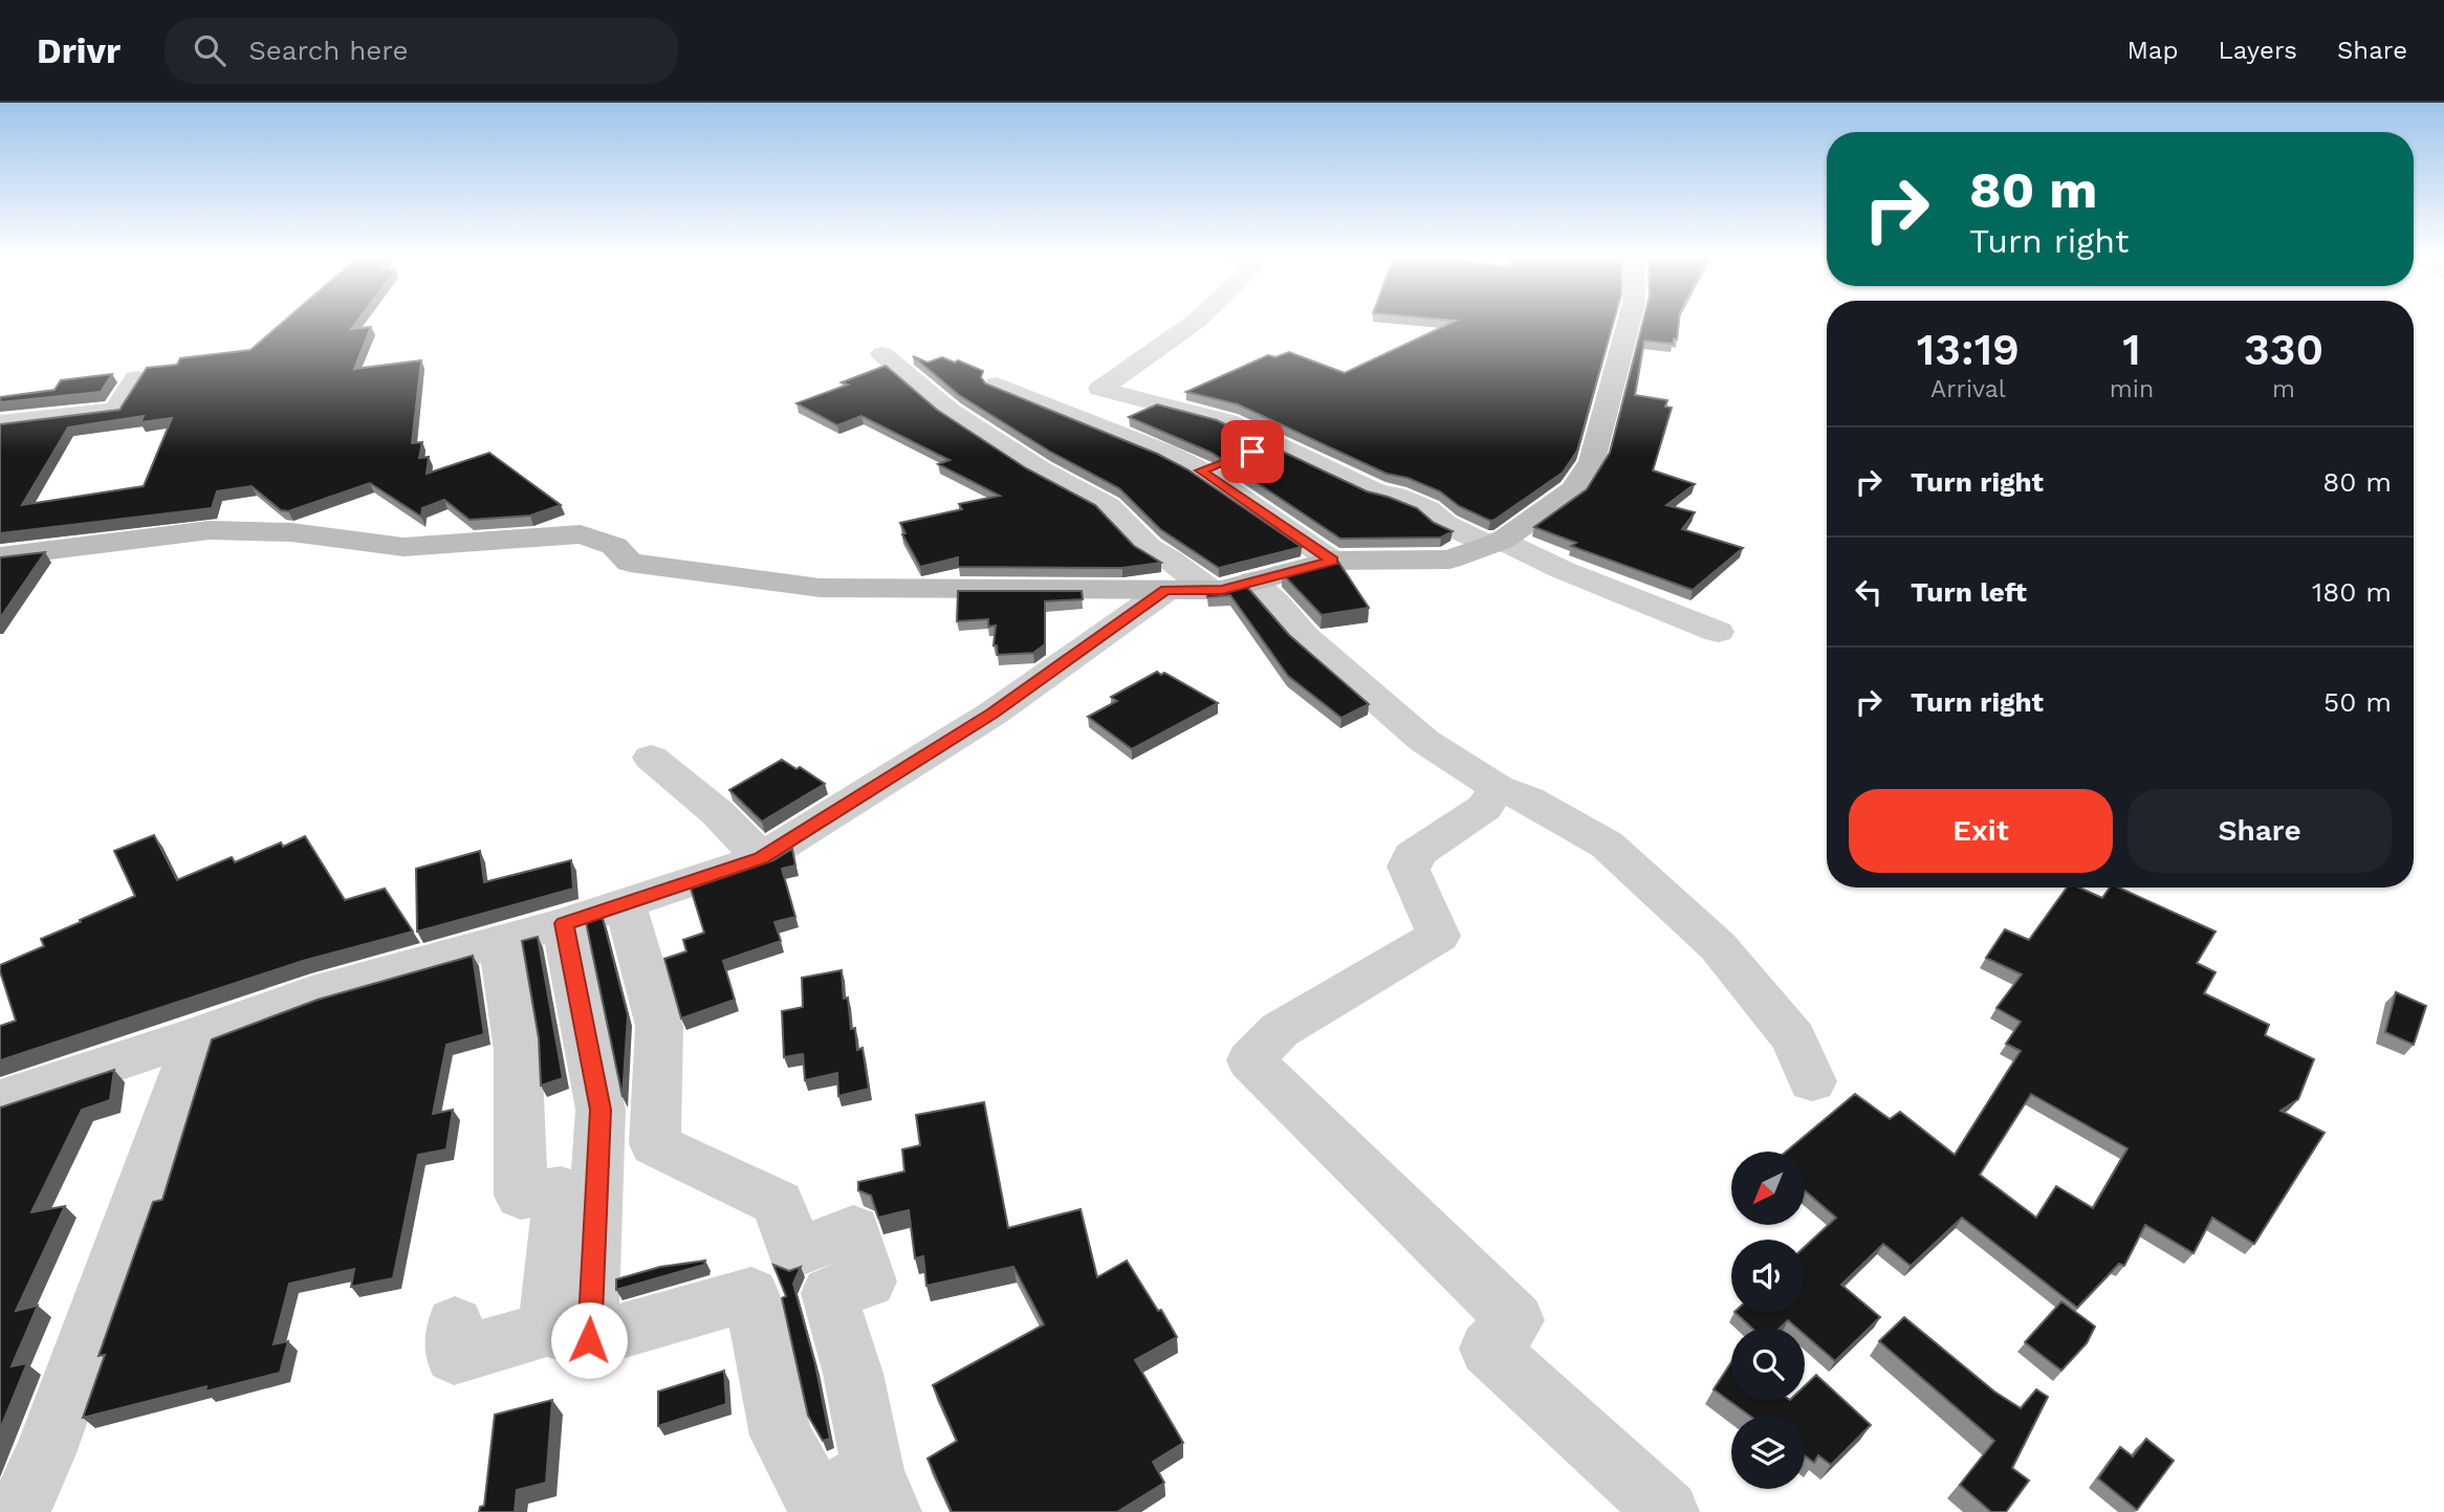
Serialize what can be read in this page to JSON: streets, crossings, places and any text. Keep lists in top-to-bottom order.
{
  "north": "bottom left",
  "page": {
    "header": "Drivr",
    "search": "Search here",
    "nav": ["Map", "Layers", "Share"],
    "turn": ["80 m", "Turn right"],
    "eta": [
      "13:19",
      "Arrival",
      "1",
      "min",
      "330",
      "m"
    ],
    "list": [
      {
        "name": "Turn right",
        "value": "80 m"
      },
      {
        "name": "Turn left",
        "value": "180 m"
      },
      {
        "name": "Turn right",
        "value": "50 m"
      }
    ],
    "buttons": ["Exit", "Share"]
  }
}
